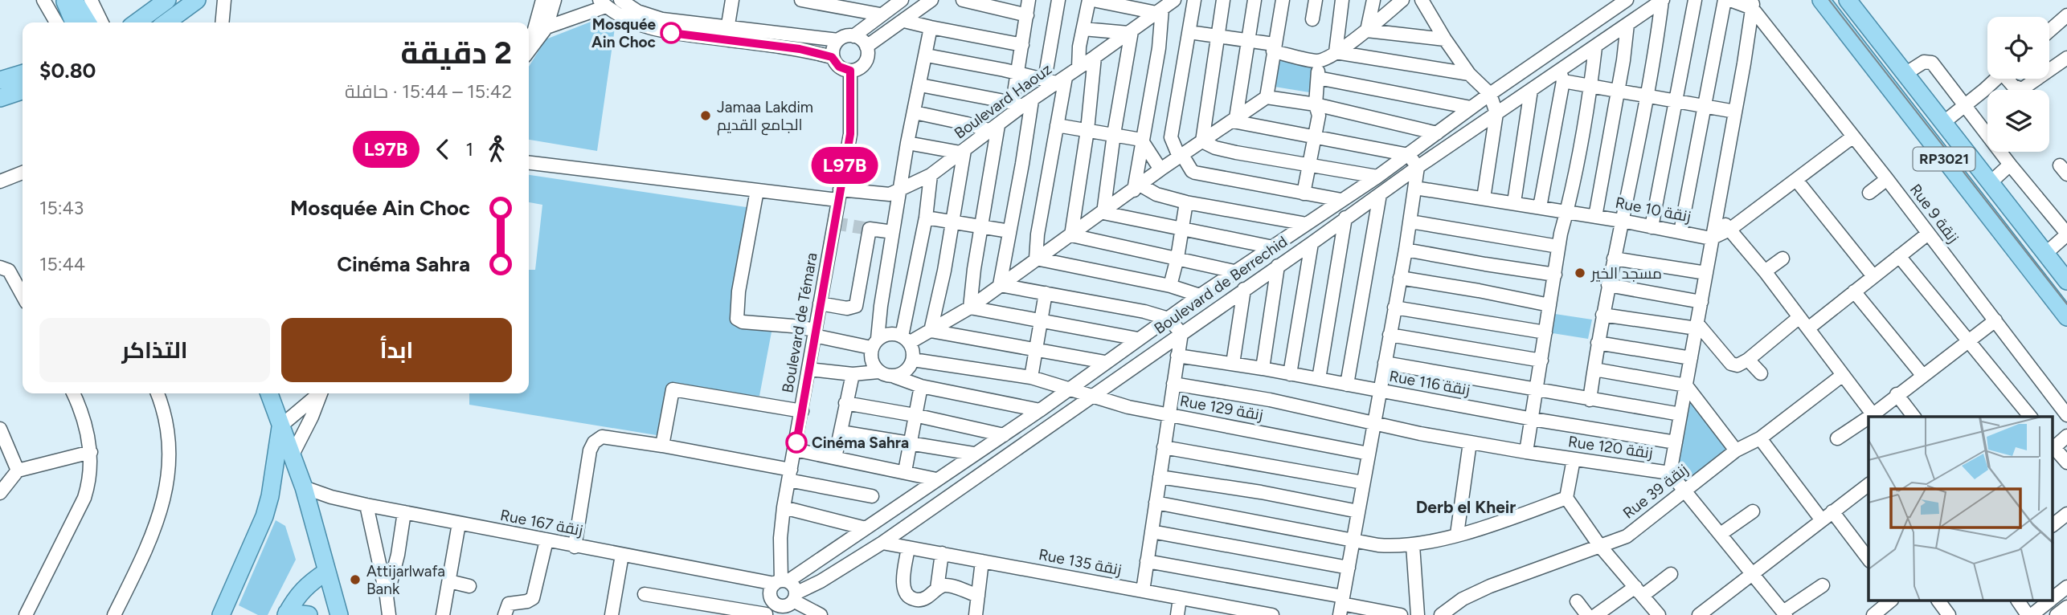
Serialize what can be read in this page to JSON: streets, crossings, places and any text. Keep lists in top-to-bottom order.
{
  "streets": {
    "main road": ["RP3021"],
    "street": [
      "Boulevard Haouz",
      "Rue 10 زنقة",
      "Rue 9 زنقة",
      "Boulevard de Berrechid",
      "Boulevard de Témara",
      "Rue 116 زنقة",
      "Rue 129 زنقة",
      "Rue 120 زنقة",
      "Rue 39 زنقة",
      "Rue 167 زنقة",
      "Rue 135 زنقة"
    ]
  },
  "crossings": [
    ["Boulevard Haouz", "Boulevard de Témara"],
    ["Rue 10 زنقة", "Rue 120 زنقة"],
    ["Rue 9 زنقة", "Rue 120 زنقة"],
    ["Boulevard de Berrechid", "Boulevard de Témara"],
    ["Boulevard de Berrechid", "Rue 129 زنقة"],
    ["Boulevard de Berrechid", "Rue 167 زنقة"],
    ["Boulevard de Berrechid", "Rue 135 زنقة"],
    ["Boulevard de Témara", "Rue 167 زنقة"],
    ["Rue 116 زنقة", "Rue 120 زنقة"]
  ],
  "districts": ["Derb el Kheir"],
  "places": [
    "Mosquée Ain Choc",
    "Jamaa Lakdim الجامع القديم",
    "مسجد الخير",
    "Cinéma Sahra",
    "Attijarlwafa Bank"
  ],
  "lines": ["bus line L97B"],
  "page": {
    "on_map": "L97B",
    "heading": ["2 دقيقة", "15:42 – 15:44 · حافلة", "$0.80"],
    "legs": ["1", "L97B"],
    "list": [
      {
        "name": "Mosquée Ain Choc",
        "value": "15:43"
      },
      {
        "name": "Cinéma Sahra",
        "value": "15:44"
      }
    ],
    "buttons": ["ابدأ", "التذاكر"]
  }
}
